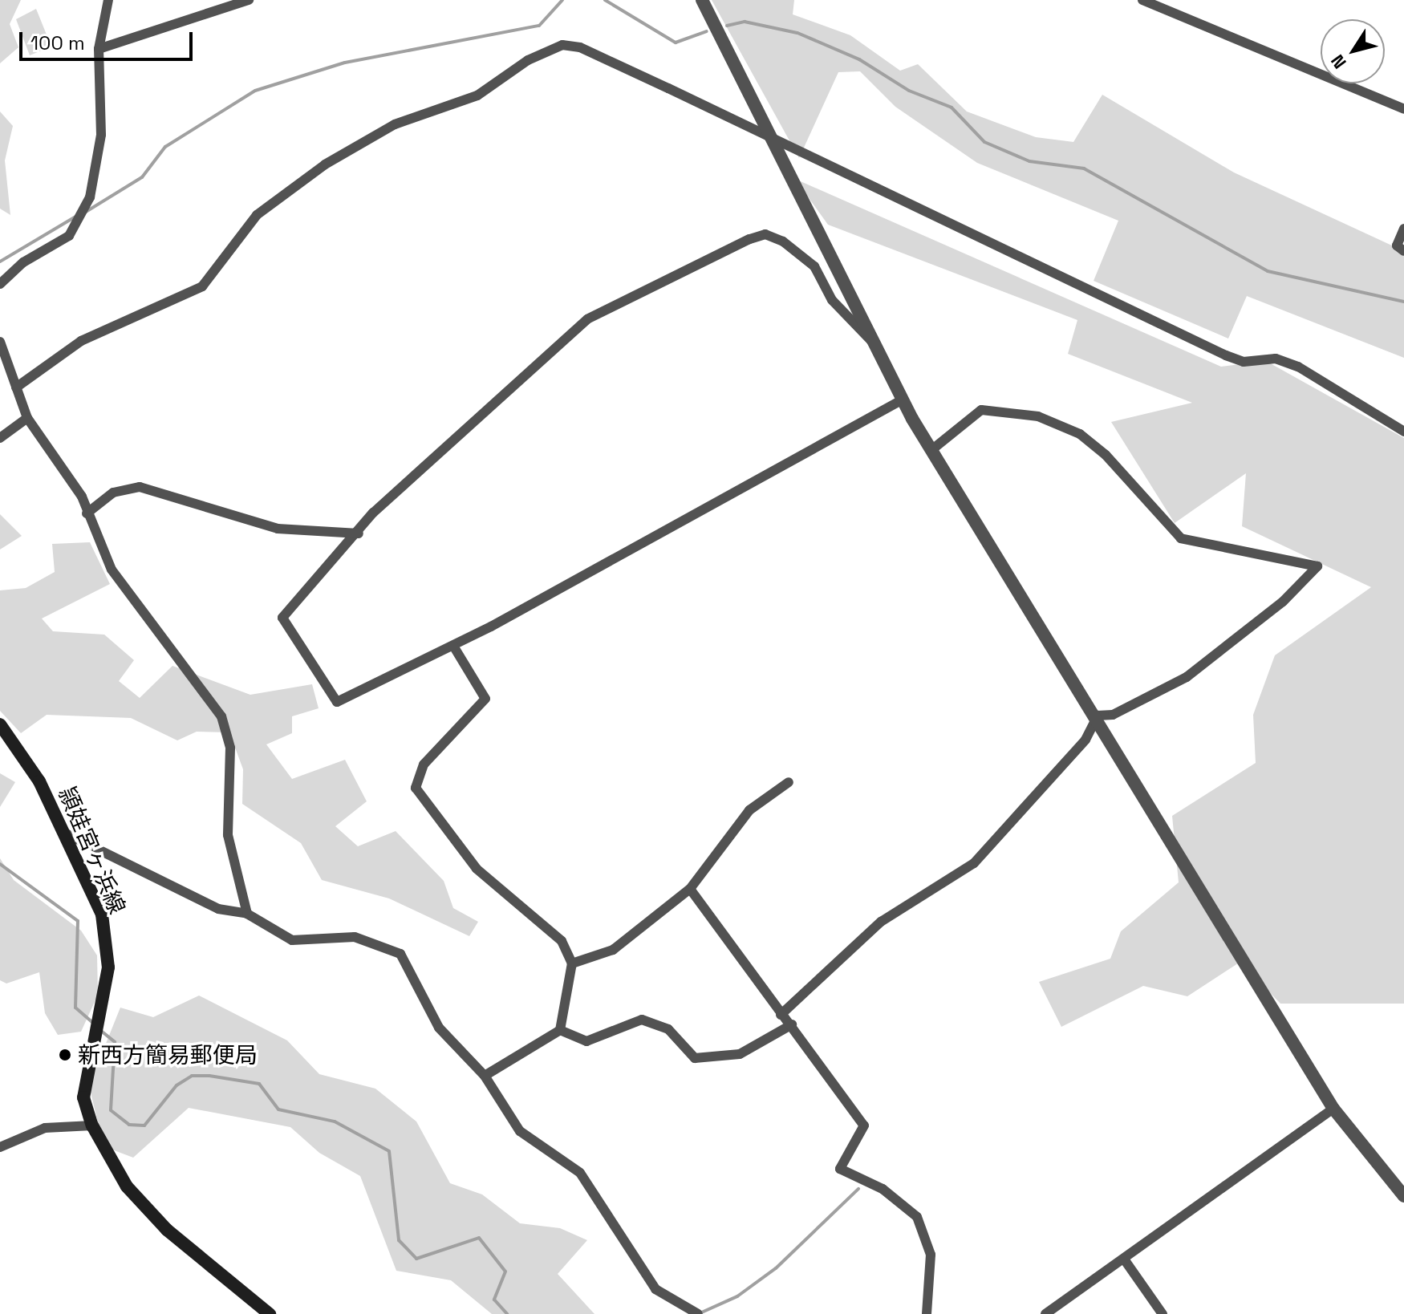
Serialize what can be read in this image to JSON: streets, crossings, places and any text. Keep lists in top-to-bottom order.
{
  "streets": {
    "main road": ["頴娃宮ヶ浜線"]
  },
  "places": ["新西方簡易郵便局"],
  "scale_bar": "100 m",
  "north": "bottom left"
}
